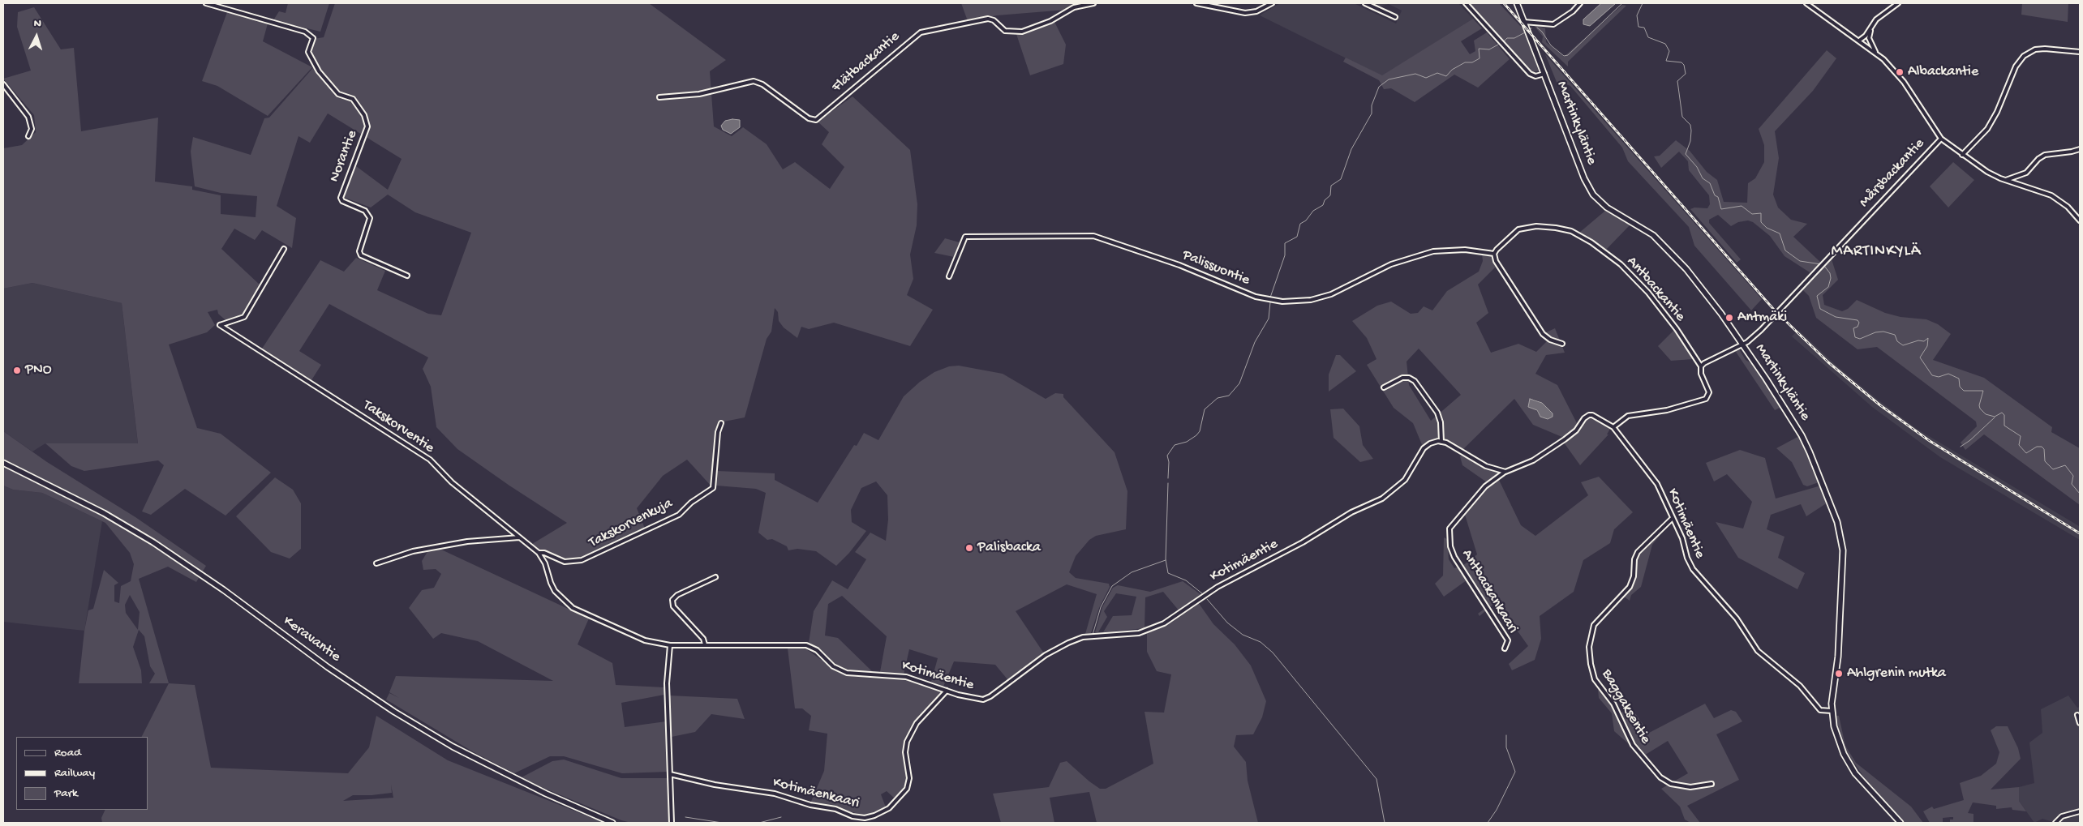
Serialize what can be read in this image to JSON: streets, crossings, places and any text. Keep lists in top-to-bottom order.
{
  "streets": {
    "street": [
      "Flätbackantie",
      "Martinkyläntie",
      "Norantie",
      "Mårsbackantie",
      "Palissuontie",
      "Antbackantie",
      "Takskorventie",
      "Takskorvenkuja",
      "Kotimäentie",
      "Antbackankaari",
      "Keravantie",
      "Baggaksentie",
      "Kotimäenkaari"
    ]
  },
  "crossings": [
    ["Martinkyläntie", "Mårsbackantie"],
    ["Martinkyläntie", "Kotimäentie"],
    ["Palissuontie", "Antbackantie"],
    ["Takskorventie", "Takskorvenkuja"],
    ["Takskorventie", "Kotimäentie"],
    ["Kotimäentie", "Antbackankaari"],
    ["Kotimäentie", "Baggaksentie"],
    ["Kotimäentie", "Kotimäenkaari"]
  ],
  "districts": ["MARTINKYLÄ"],
  "places": [
    "Albackantie",
    "Antmäki",
    "PNO",
    "Palisbacka",
    "Ahlgrenin mutka"
  ],
  "legend": ["Road", "Railway", "Park"],
  "north": "top"
}
